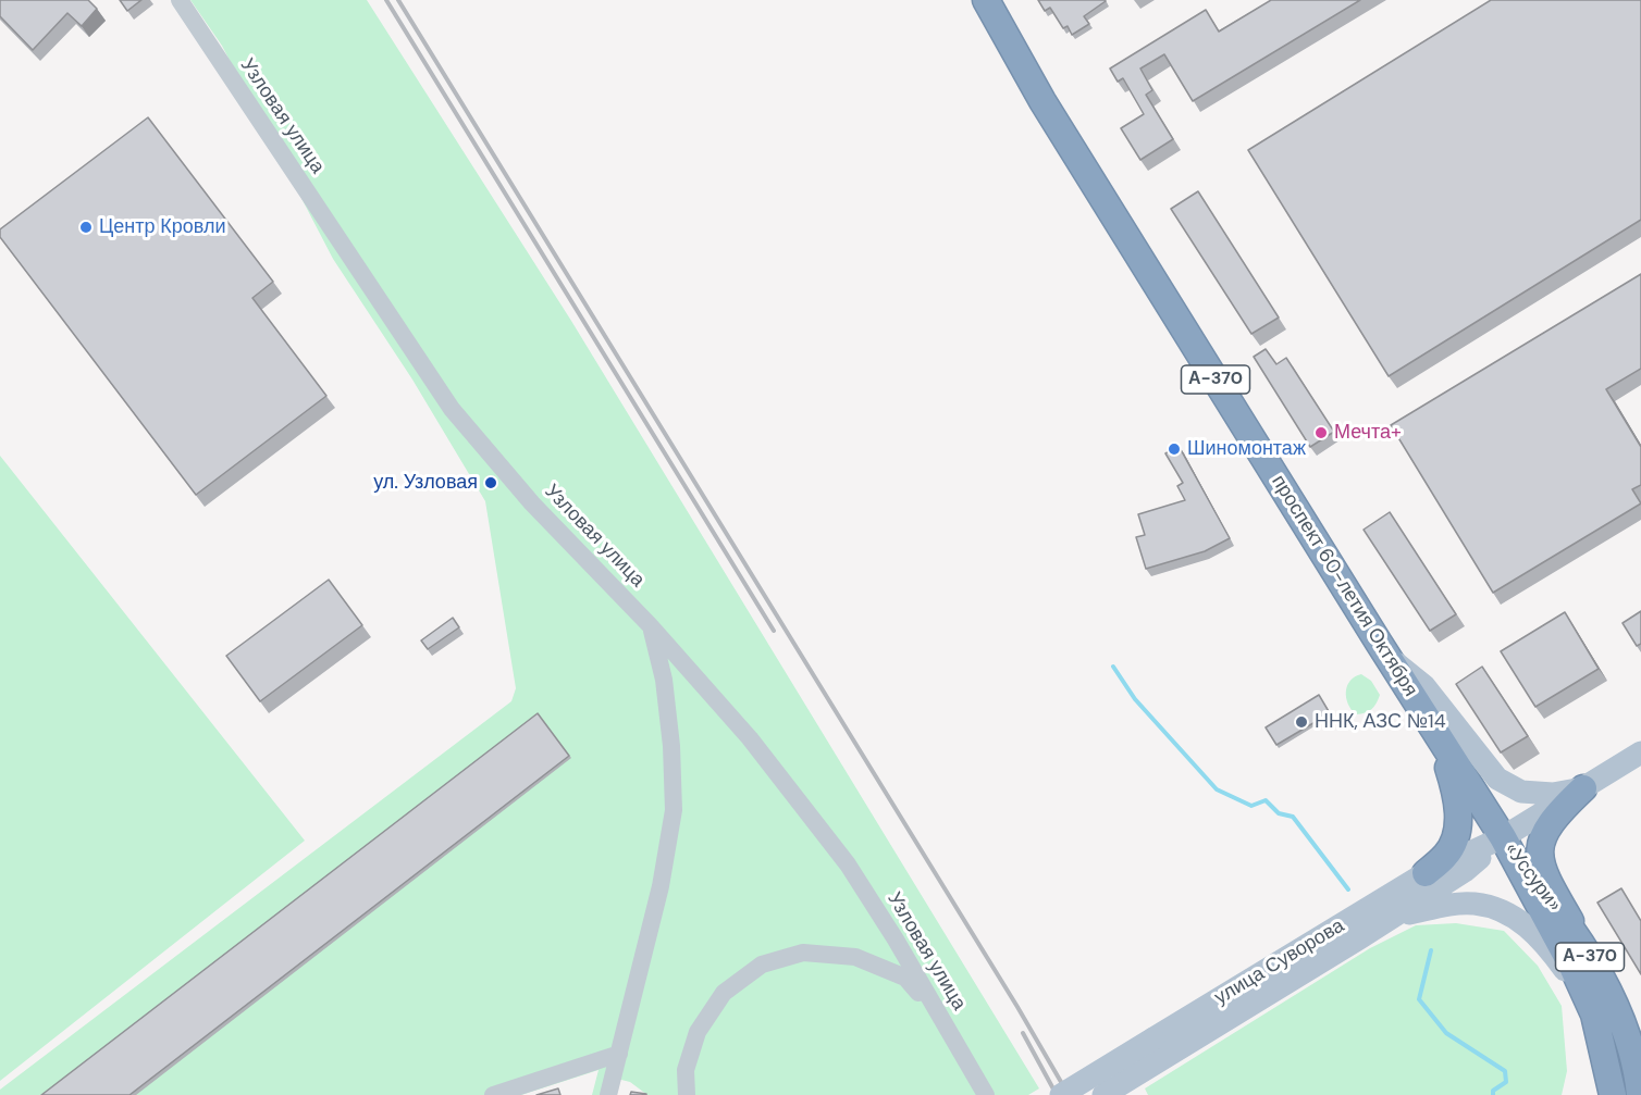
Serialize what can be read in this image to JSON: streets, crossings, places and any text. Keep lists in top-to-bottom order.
{
  "streets": {
    "highway": ["А-370", "проспект 60-летия Октября", "«Уссури»"],
    "main road": ["улица Суворова"],
    "street": ["Узловая улица"]
  },
  "crossings": [
    ["проспект 60-летия Октября", "«Уссури»"],
    ["проспект 60-летия Октября", "улица Суворова"],
    ["«Уссури»", "улица Суворова"]
  ],
  "places": [
    "Центр Кровли",
    "Мечта+",
    "Шиномонтаж",
    "ул. Узловая",
    "ННК, АЗС №14"
  ]
}
